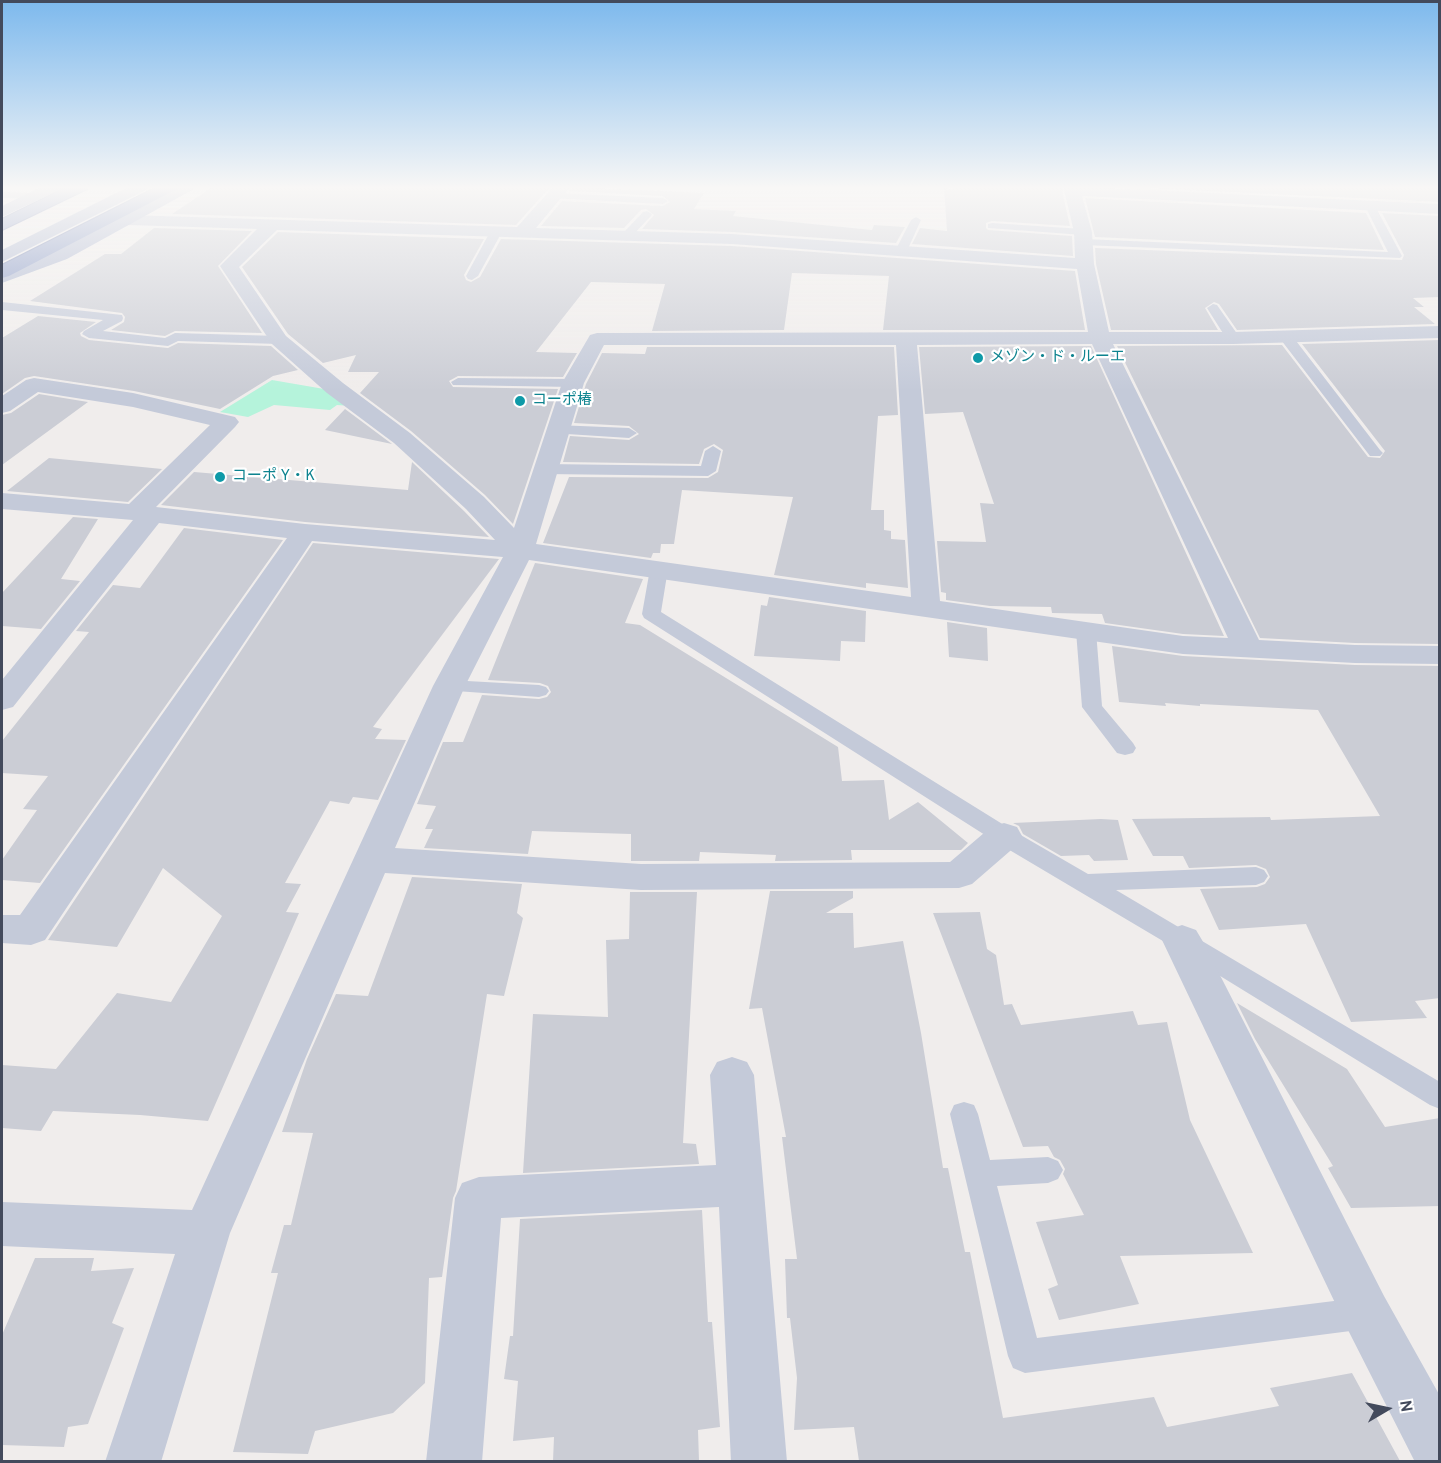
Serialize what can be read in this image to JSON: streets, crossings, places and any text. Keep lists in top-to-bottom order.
{
  "places": ["メゾン・ド・ルーエ", "コーポ椿", "コーポ Y・K"],
  "north": "right"
}
